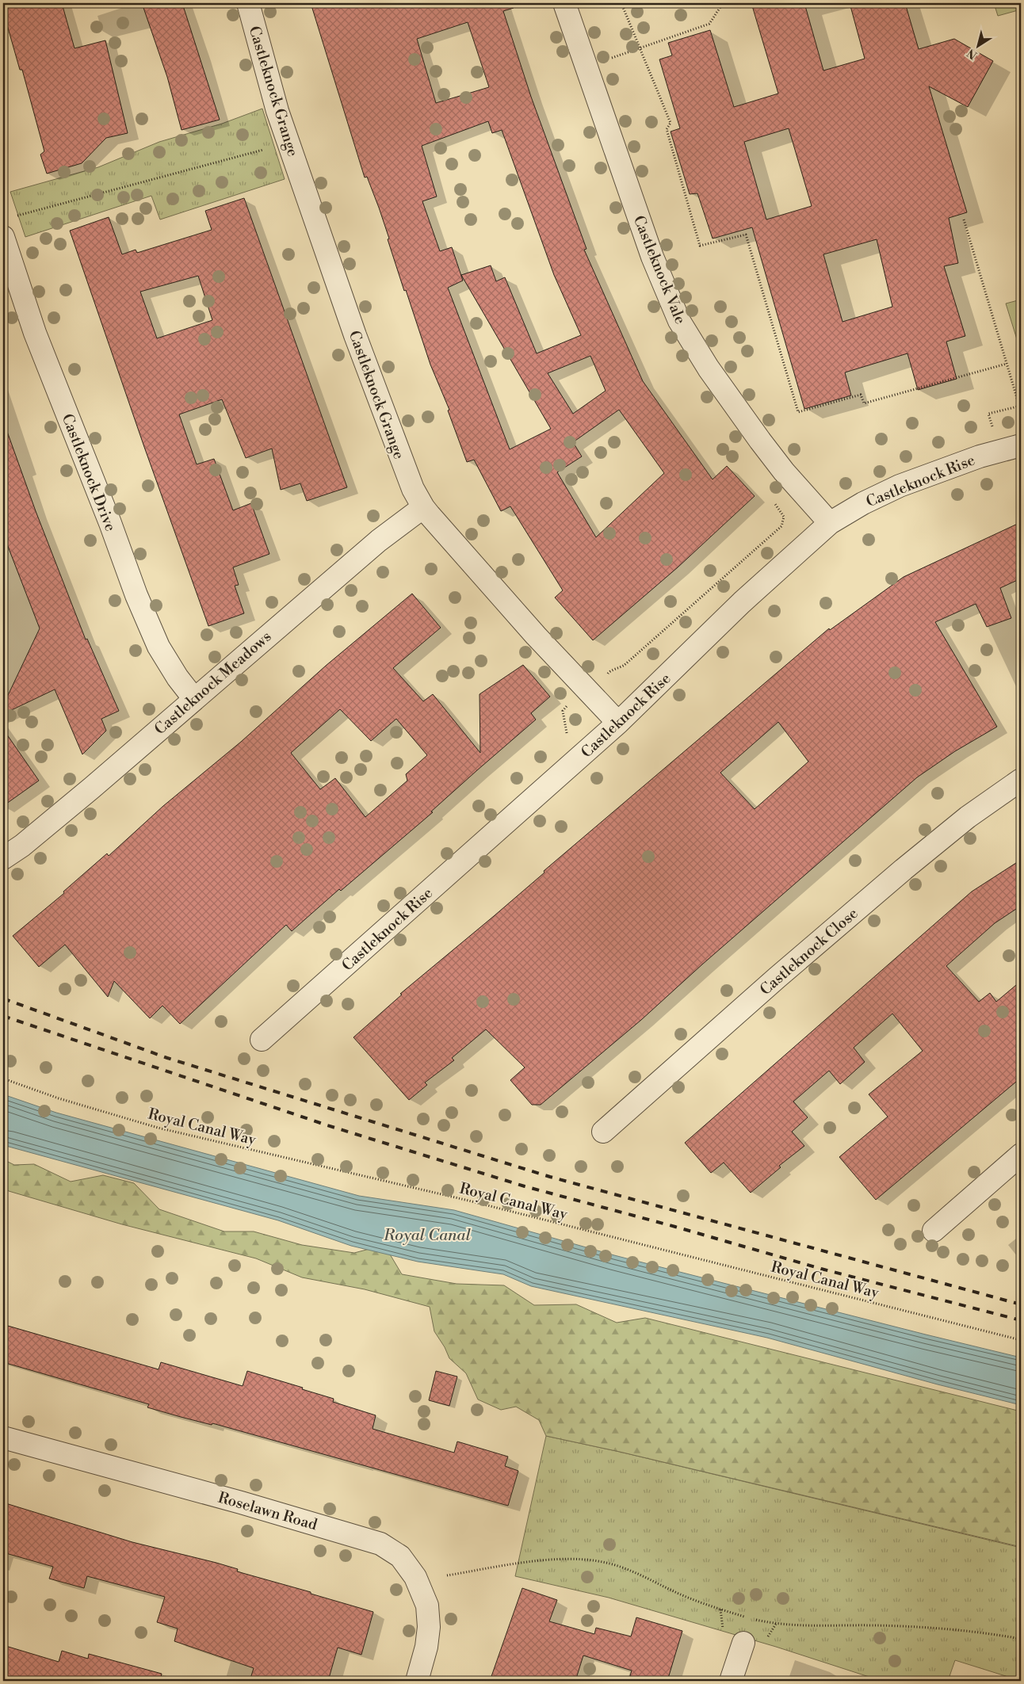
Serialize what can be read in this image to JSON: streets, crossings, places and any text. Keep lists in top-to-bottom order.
{
  "streets": {
    "street": [
      "Castleknock Grange",
      "Castleknock Vale",
      "Castleknock Drive",
      "Castleknock Rise",
      "Castleknock Meadows",
      "Castleknock Close",
      "Roselawn Road"
    ],
    "path": ["Royal Canal Way"]
  },
  "crossings": [
    ["Castleknock Grange", "Castleknock Rise"],
    ["Castleknock Grange", "Castleknock Meadows"],
    ["Castleknock Vale", "Castleknock Rise"],
    ["Castleknock Drive", "Castleknock Meadows"]
  ],
  "water": ["Royal Canal"],
  "north": "bottom left"
}
